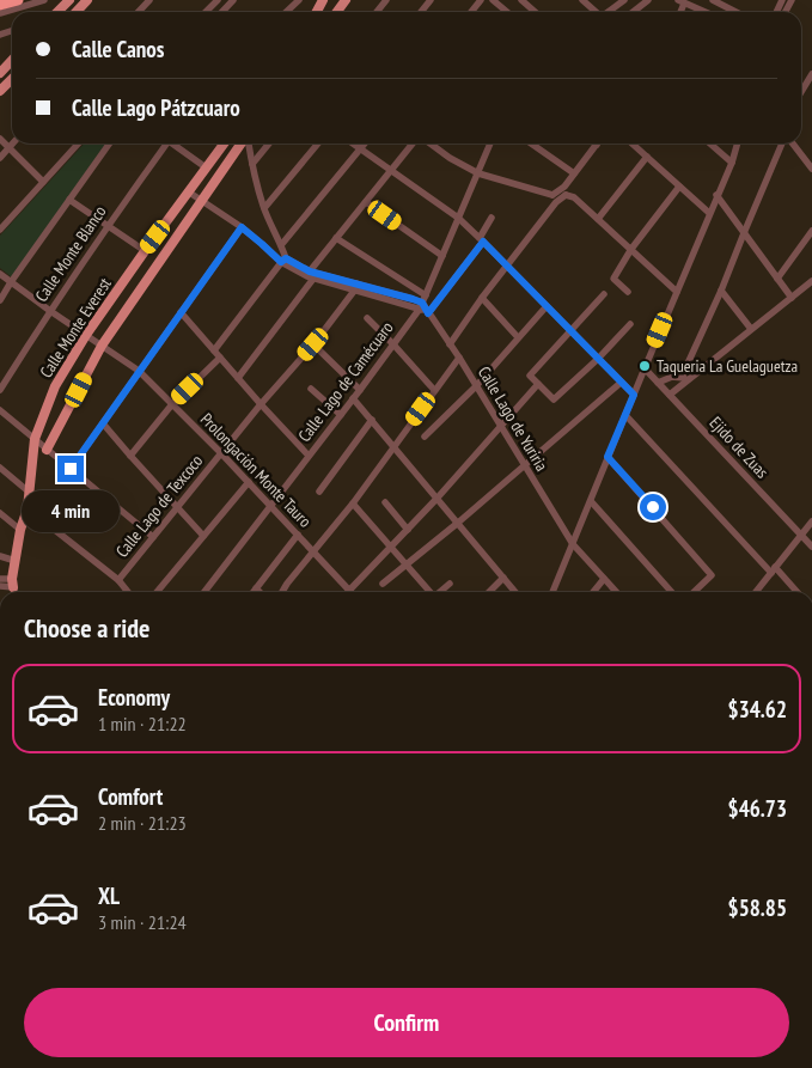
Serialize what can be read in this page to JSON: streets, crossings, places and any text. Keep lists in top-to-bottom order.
{
  "streets": {
    "main road": ["Calle Monte Everest"],
    "street": [
      "Calle Monte Blanco",
      "Calle Lago de Camécuaro",
      "Calle Lago de Yuriria",
      "Ejido de Zuas",
      "Prolongación Monte Tauro",
      "Calle Lago de Texcoco"
    ]
  },
  "crossings": [
    ["Calle Monte Blanco", "Prolongación Monte Tauro"],
    ["Calle Monte Everest", "Prolongación Monte Tauro"],
    ["Calle Lago de Camécuaro", "Calle Lago de Yuriria"],
    ["Calle Lago de Camécuaro", "Prolongación Monte Tauro"],
    ["Prolongación Monte Tauro", "Calle Lago de Texcoco"]
  ],
  "places": ["Taqueria La Guelaguetza"],
  "page": {
    "banner": ["Calle Canos", "Calle Lago Pátzcuaro"],
    "bubble": "4 min",
    "heading": "Choose a ride",
    "list": [
      {
        "name": "Economy",
        "note": "1 min · 21:22",
        "value": "$34.62"
      },
      {
        "name": "Comfort",
        "note": "2 min · 21:23",
        "value": "$46.73"
      },
      {
        "name": "XL",
        "note": "3 min · 21:24",
        "value": "$58.85"
      }
    ],
    "buttons": "Confirm"
  }
}
